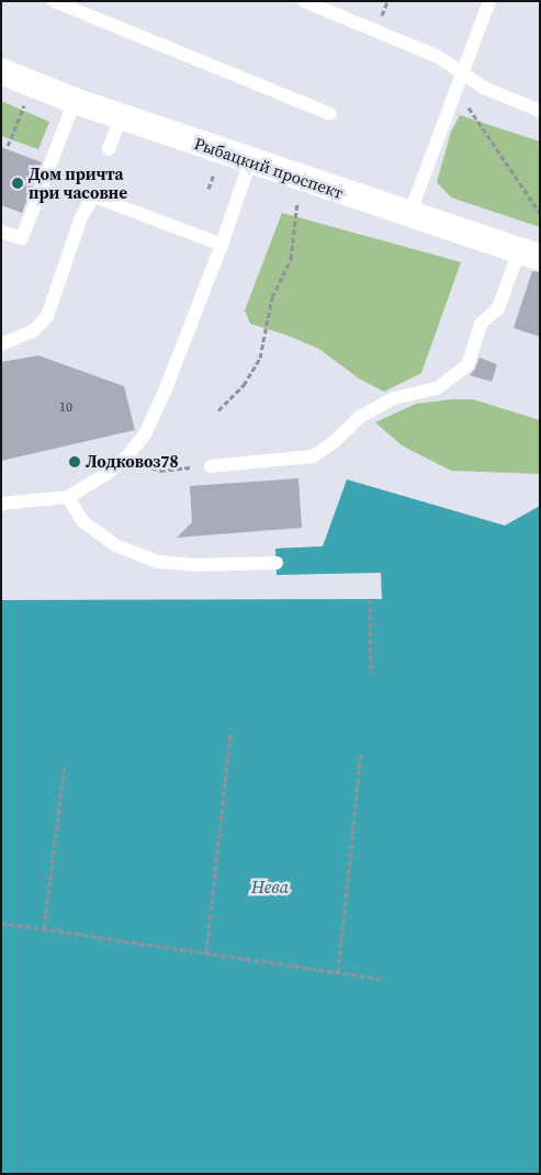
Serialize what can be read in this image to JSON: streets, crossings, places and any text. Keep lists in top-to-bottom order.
{
  "streets": {
    "street": ["Рыбацкий проспект"]
  },
  "water": ["Нева"],
  "places": ["Дом причта при часовне", "Лодковоз78"],
  "house_numbers": ["10"]
}
